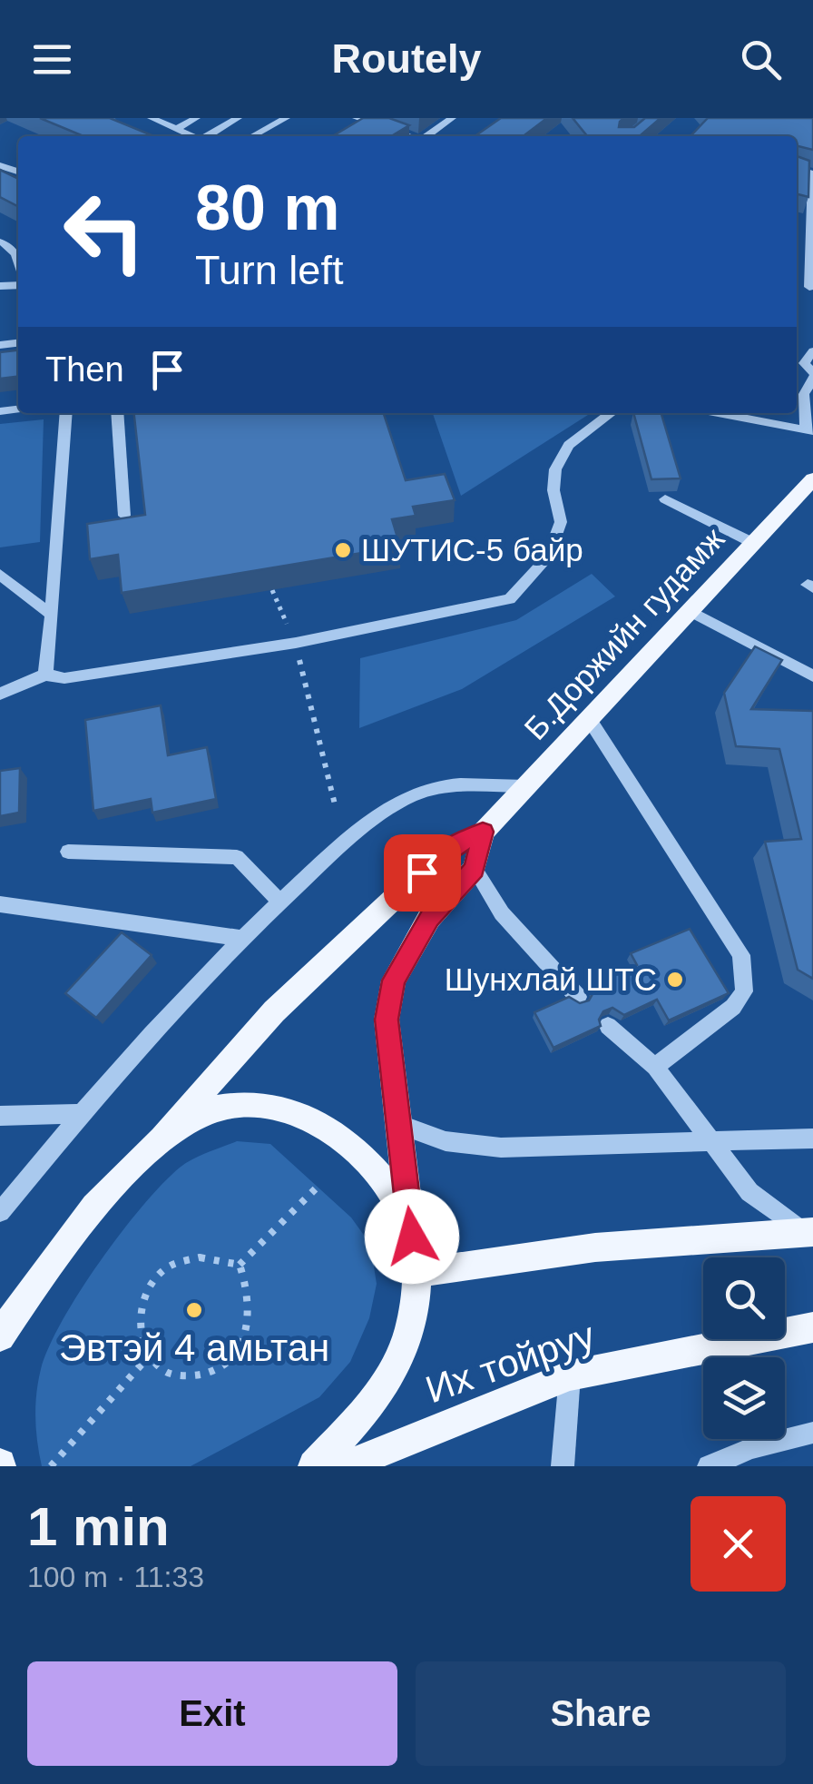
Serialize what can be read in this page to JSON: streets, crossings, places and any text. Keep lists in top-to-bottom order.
{
  "streets": {
    "main road": ["Б.Доржийн гудамж", "Их тойруу"]
  },
  "places": ["ШУТИС-5 байр", "Шунхлай ШТС", "Эвтэй 4 амьтан"],
  "page": {
    "header": "Routely",
    "turn": ["80 m", "Turn left"],
    "then": "Then",
    "heading": ["1 min", "100 m · 11:33"],
    "buttons": ["Exit", "Share"]
  }
}
